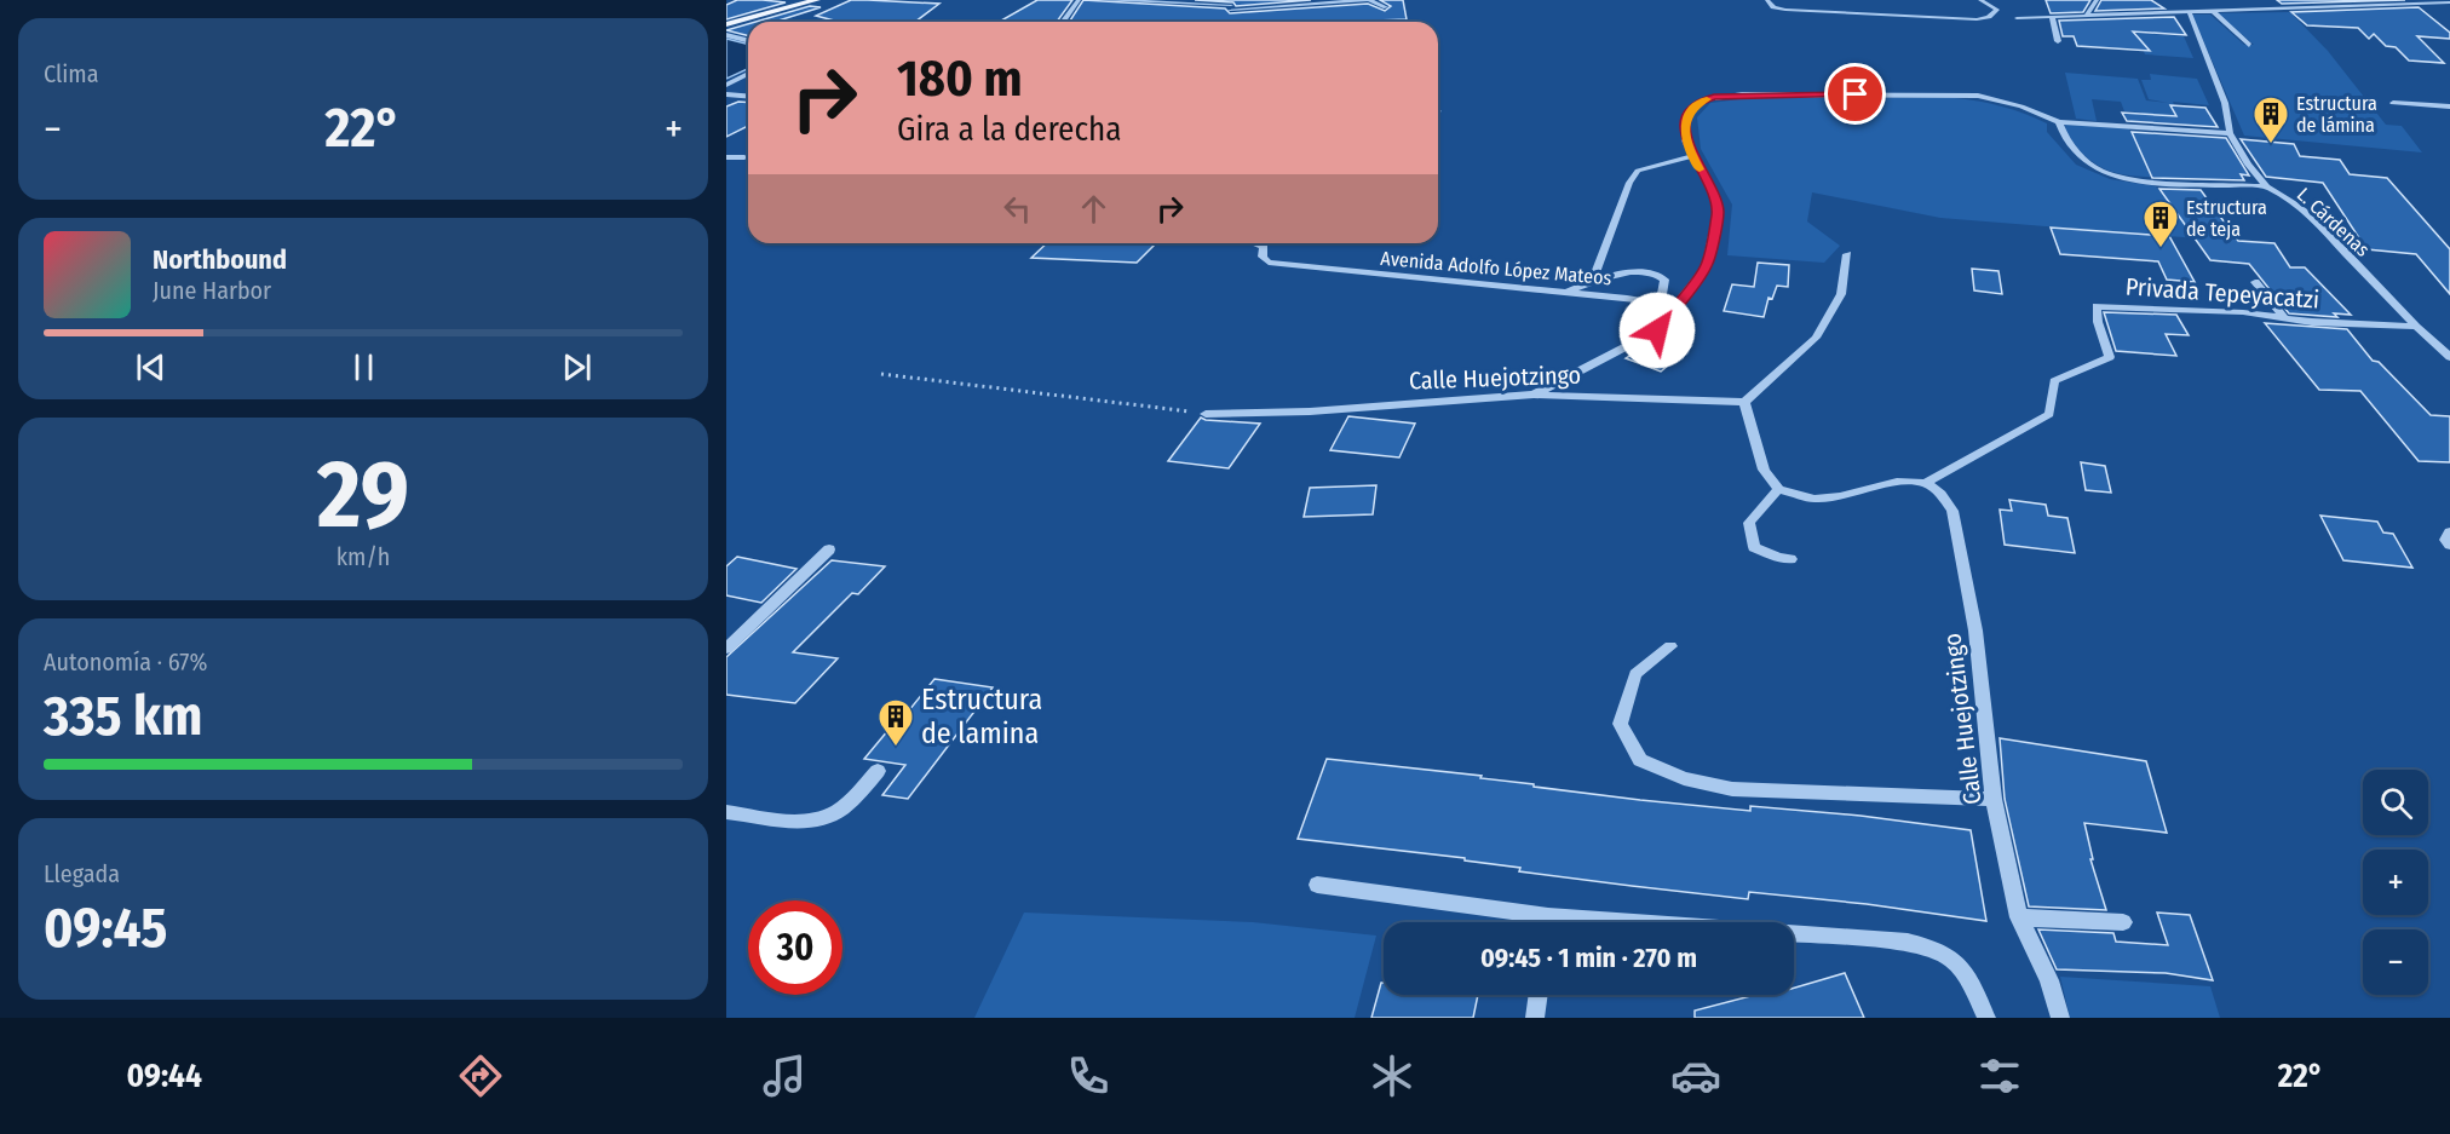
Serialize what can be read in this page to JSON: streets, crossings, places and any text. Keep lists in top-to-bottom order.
{
  "streets": {
    "street": [
      "L. Cárdenas",
      "Avenida Adolfo López Mateos",
      "Privada Tepeyacatzi",
      "Calle Huejotzingo"
    ]
  },
  "crossings": [
    ["L. Cárdenas", "Privada Tepeyacatzi"],
    ["Privada Tepeyacatzi", "Calle Huejotzingo"]
  ],
  "places": {
    "building": ["Estructura de lámina", "Estructura de teja", "Estructura de lamina"]
  },
  "page": {
    "tile": [
      "Clima",
      ["29", "km/h"],
      ["Autonomía · 67%", "335 km"],
      ["Llegada", "09:45"]
    ],
    "turn": ["180 m", "Gira a la derecha"],
    "heat": ["−", "22°", "+"],
    "song": ["Northbound", "June Harbor"],
    "map_buttons": ["+", "−"],
    "limit": "30",
    "trip": "09:45 · 1 min · 270 m",
    "tabs": ["09:44", "22°"]
  }
}
